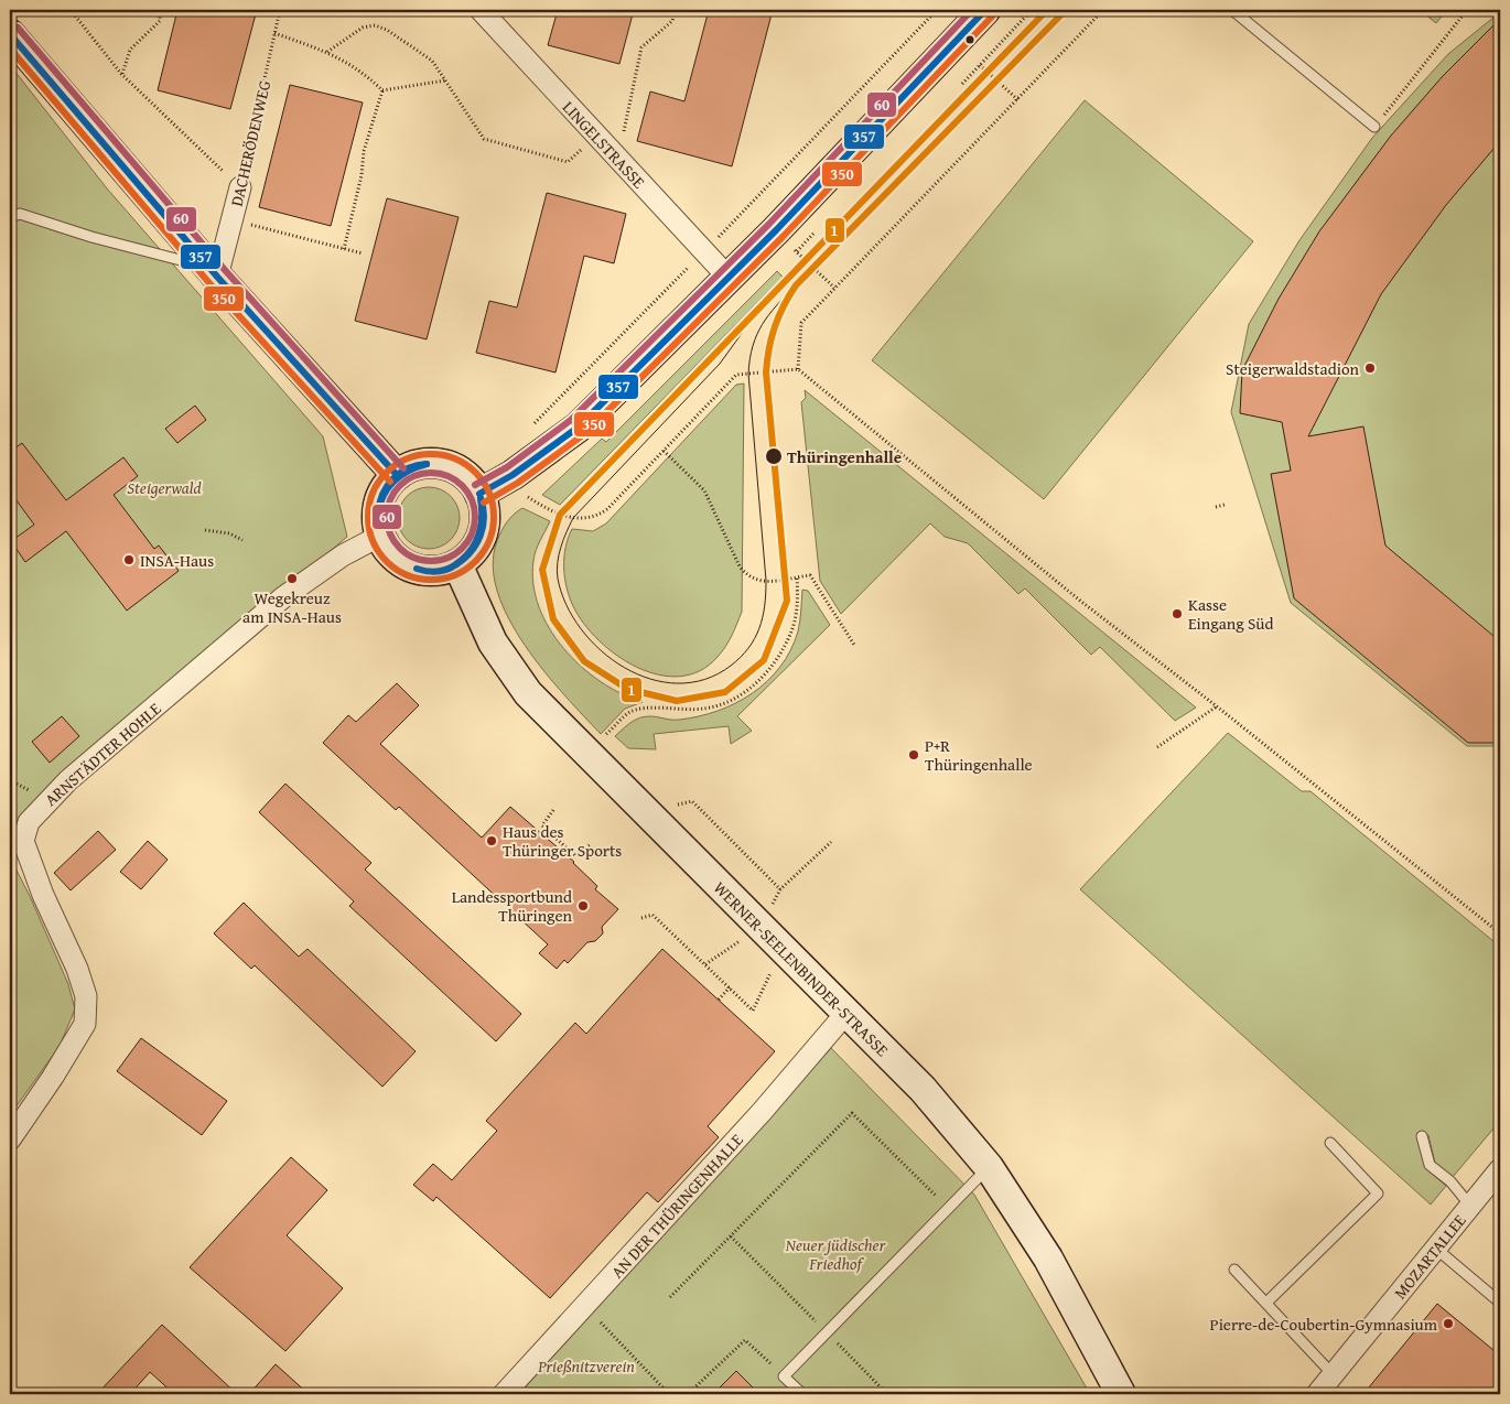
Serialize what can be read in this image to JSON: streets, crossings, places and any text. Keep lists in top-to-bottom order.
{
  "streets": {
    "street": [
      "DACHERÖDENWEG",
      "LINGELSTRASSE",
      "ARNSTÄDTER HOHLE",
      "WERNER-SEELENBINDER-STRASSE",
      "AN DER THÜRINGENHALLE",
      "MOZARTALLEE"
    ]
  },
  "crossings": [
    ["ARNSTÄDTER HOHLE", "WERNER-SEELENBINDER-STRASSE"],
    ["WERNER-SEELENBINDER-STRASSE", "AN DER THÜRINGENHALLE"]
  ],
  "parks": ["Steigerwald", "Neuer jüdischer Friedhof", "Prießnitzverein"],
  "places": [
    "Steigerwaldstadion",
    "Thüringenhalle",
    "INSA-Haus",
    "Wegekreuz am INSA-Haus",
    "Kasse Eingang Süd",
    "P+R Thüringenhalle",
    "Haus des Thüringer Sports",
    "Landessportbund Thüringen",
    "Pierre-de-Coubertin-Gymnasium"
  ],
  "lines": [
    "transit line 1",
    "transit line 357",
    "transit line 60",
    "transit line 350"
  ]
}
